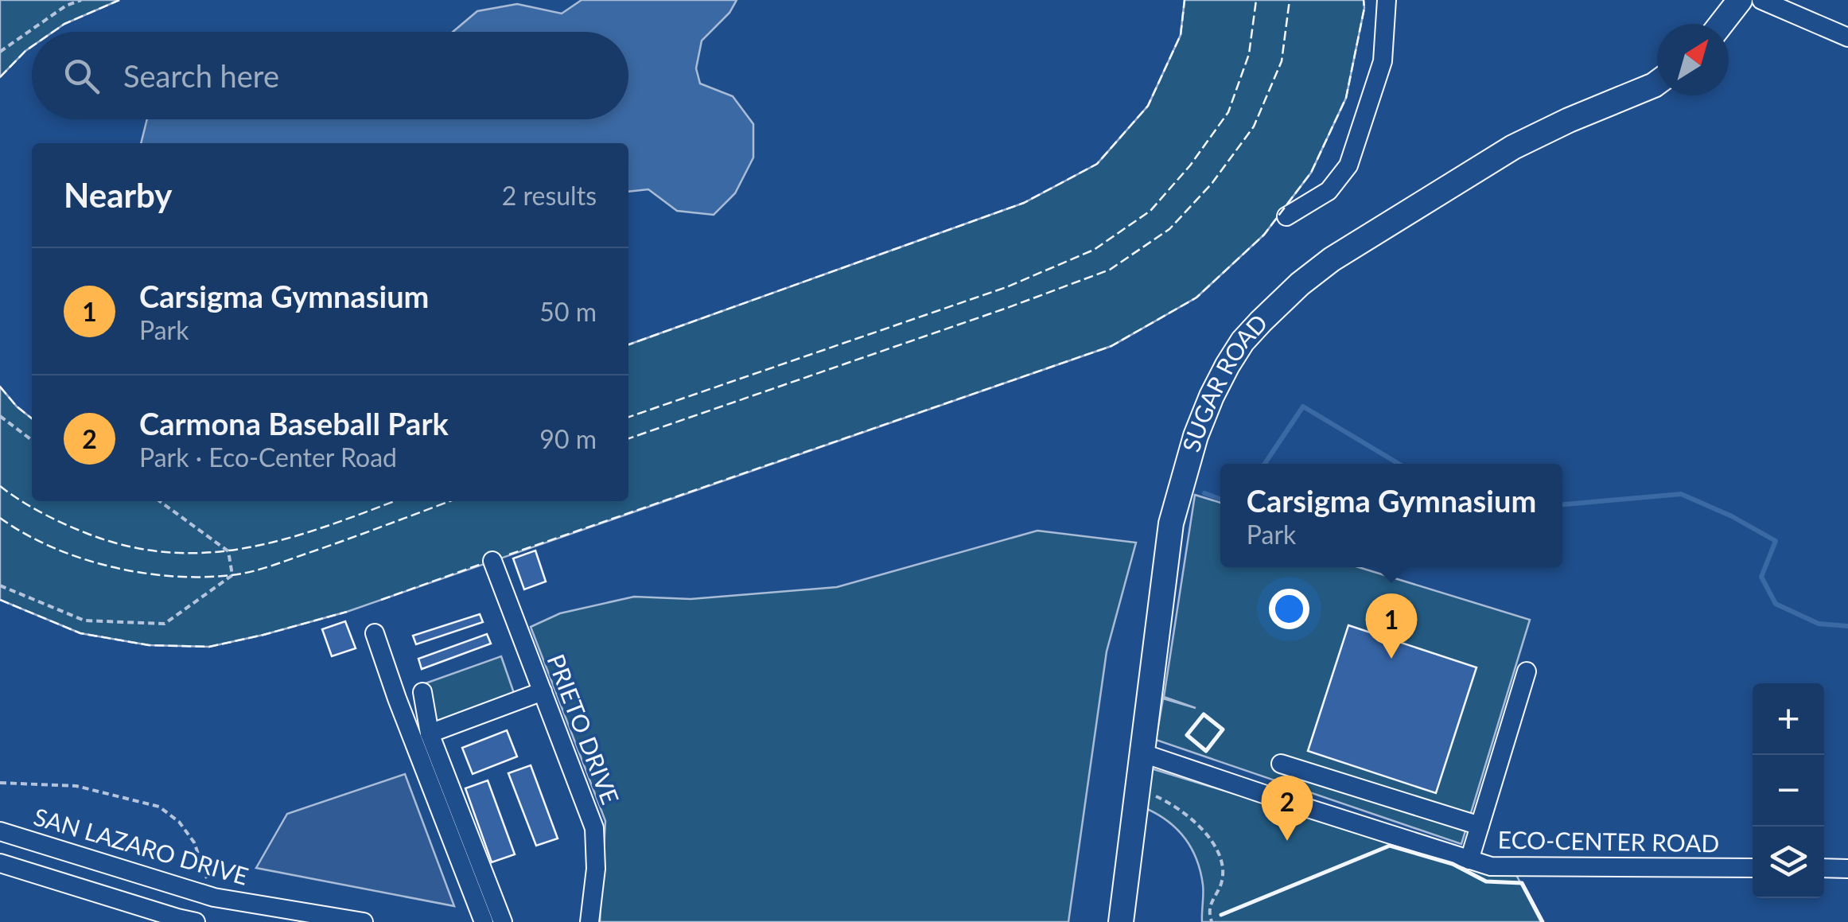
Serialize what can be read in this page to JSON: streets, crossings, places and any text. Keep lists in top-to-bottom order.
{
  "streets": {
    "main road": ["SUGAR ROAD"],
    "street": ["PRIETO DRIVE", "ECO-CENTER ROAD", "SAN LAZARO DRIVE"]
  },
  "crossings": [
    ["SUGAR ROAD", "ECO-CENTER ROAD"]
  ],
  "north": "top right",
  "page": {
    "search": "Search here",
    "heading": ["Nearby", "2 results"],
    "list": [
      {
        "mark": "1",
        "name": "Carsigma Gymnasium",
        "note": "Park",
        "value": "50 m"
      },
      {
        "mark": "2",
        "name": "Carmona Baseball Park",
        "note": "Park · Eco-Center Road",
        "value": "90 m"
      }
    ],
    "popup": ["Carsigma Gymnasium", "Park"],
    "pins": ["1", "2"],
    "map_buttons": ["+", "−"]
  }
}
